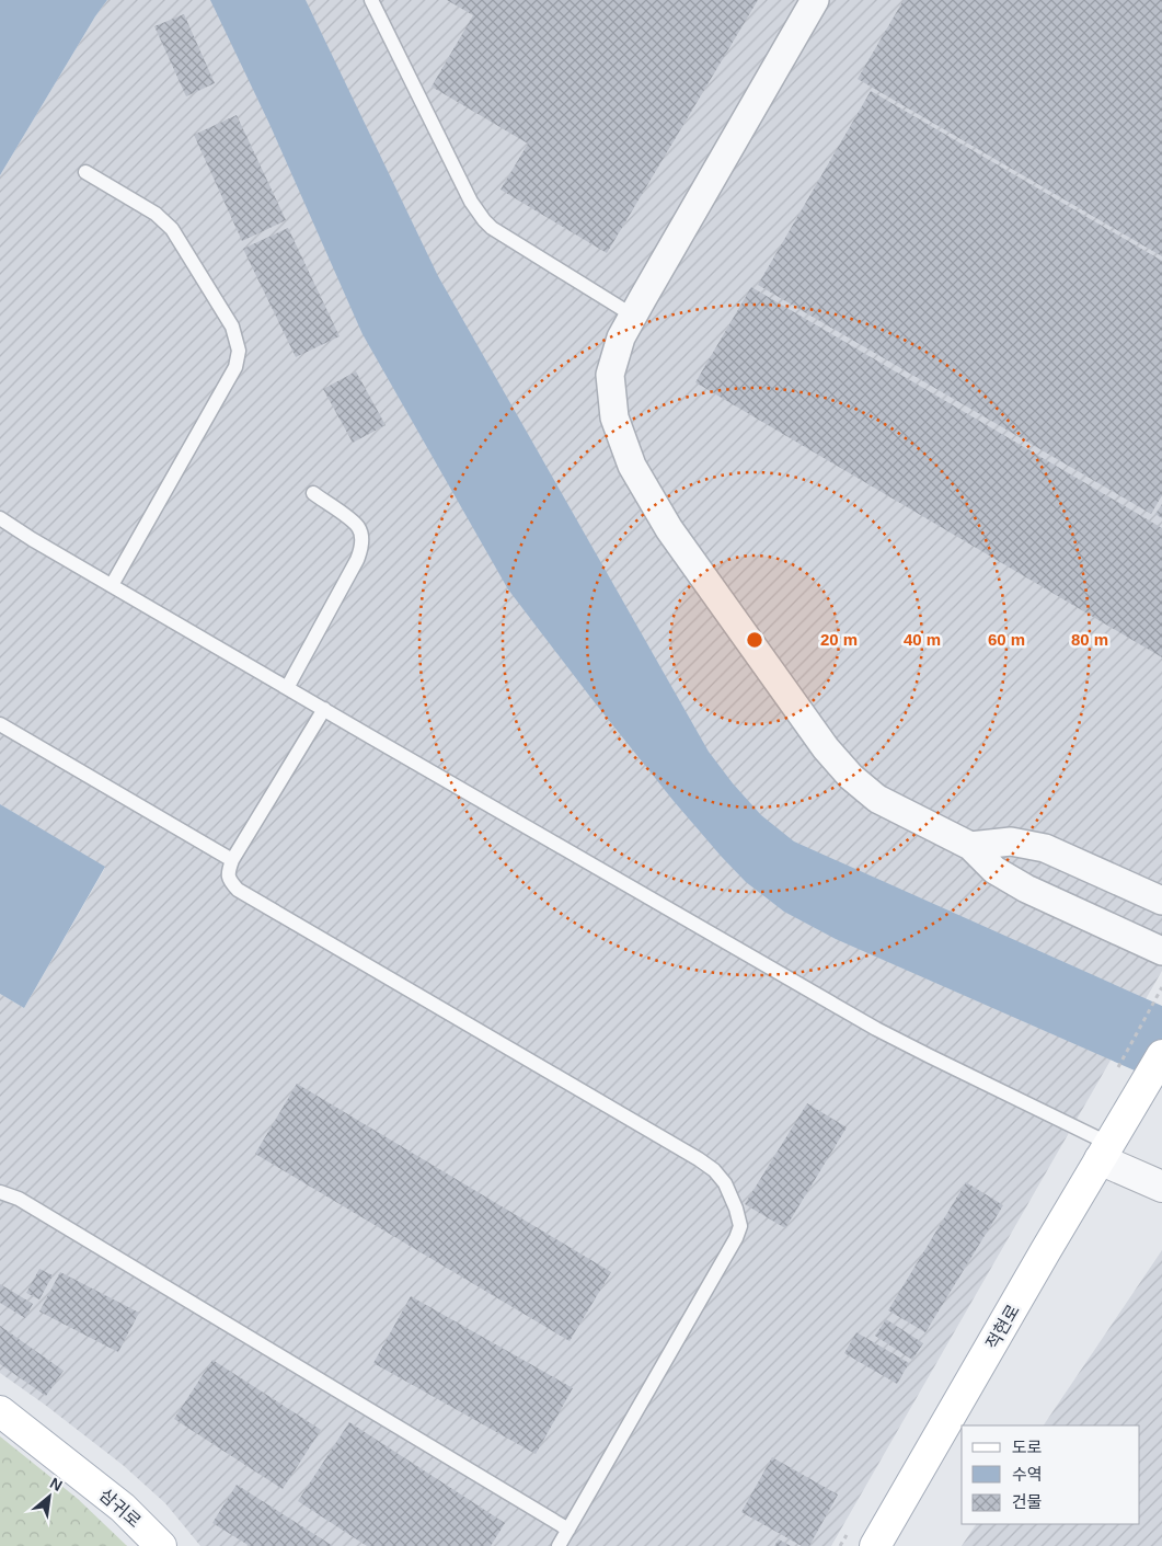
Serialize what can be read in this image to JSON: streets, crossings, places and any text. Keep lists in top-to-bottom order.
{
  "streets": {
    "main road": ["적현로", "삼귀로"]
  },
  "legend": ["도로", "수역", "건물"],
  "north": "top right",
  "rings": [
    "20 m",
    "40 m",
    "60 m",
    "80 m"
  ]
}
